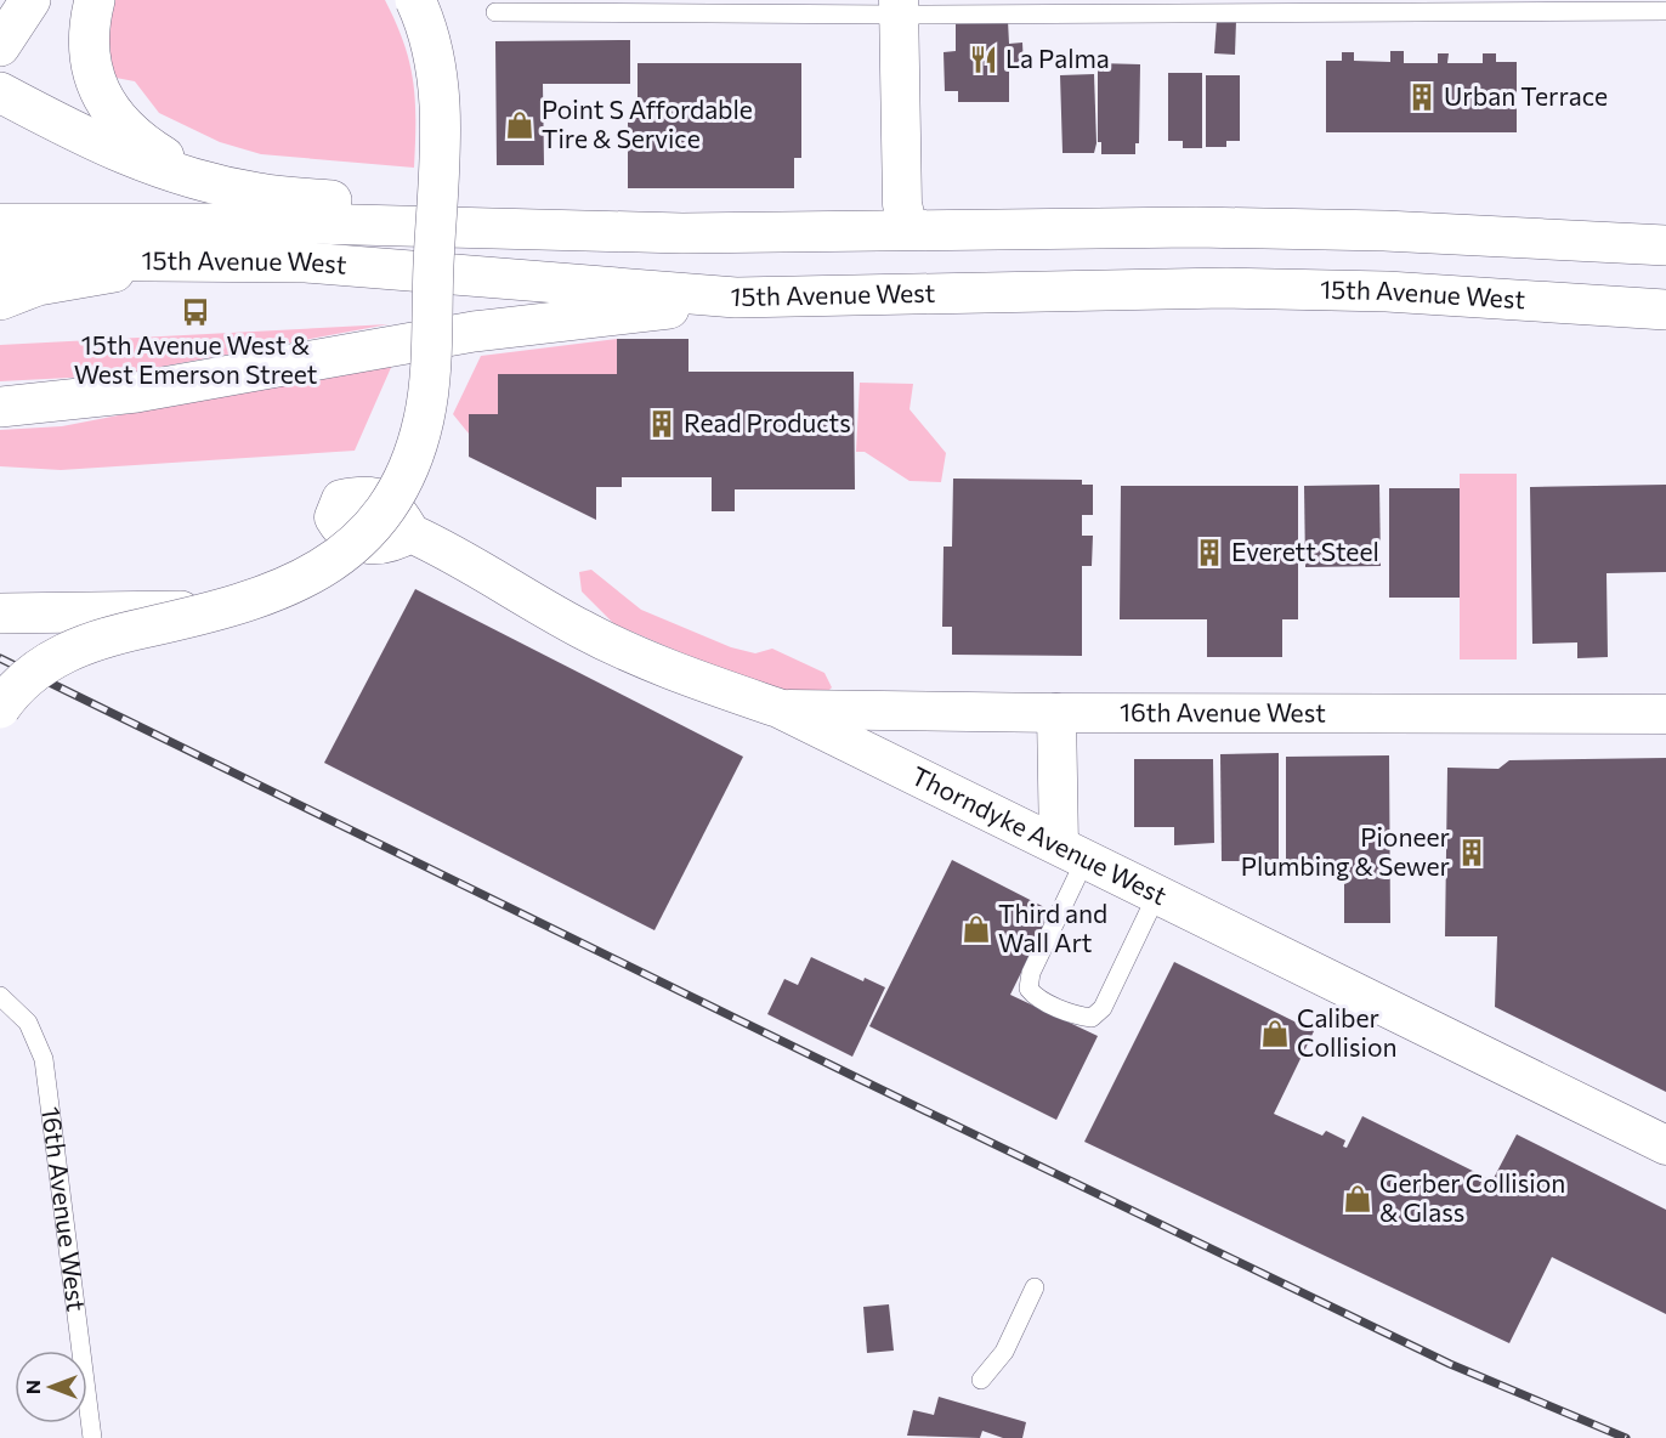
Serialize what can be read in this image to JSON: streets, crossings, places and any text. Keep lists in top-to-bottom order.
{
  "streets": {
    "main road": ["15th Avenue West"],
    "street": ["16th Avenue West", "Thorndyke Avenue West"]
  },
  "crossings": [
    ["16th Avenue West", "Thorndyke Avenue West"]
  ],
  "places": {
    "restaurant": ["La Palma"],
    "building": [
      "Urban Terrace",
      "Read Products",
      "Everett Steel",
      "Pioneer Plumbing & Sewer"
    ],
    "shop": [
      "Point S Affordable Tire & Service",
      "Third and Wall Art",
      "Caliber Collision",
      "Gerber Collision & Glass"
    ],
    "bus stop": ["15th Avenue West & West Emerson Street"]
  },
  "north": "left"
}
